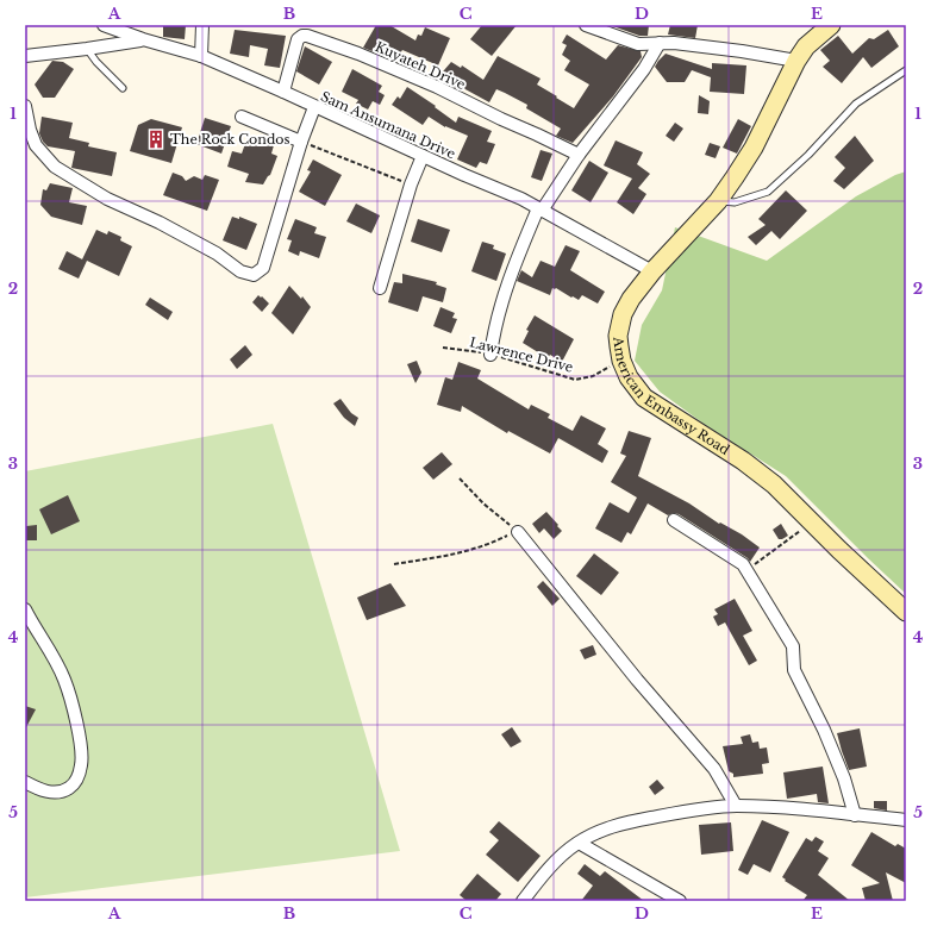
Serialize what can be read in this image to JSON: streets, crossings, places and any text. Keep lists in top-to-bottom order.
{
  "streets": {
    "street": ["Kuyateh Drive", "Sam Ansumana Drive", "American Embassy Road"],
    "path": ["Lawrence Drive"]
  },
  "crossings": [
    ["Kuyateh Drive", "Sam Ansumana Drive"],
    ["Sam Ansumana Drive", "American Embassy Road"],
    ["Lawrence Drive", "American Embassy Road"]
  ],
  "places": {
    "building": ["The Rock Condos"]
  },
  "grid": {
    "columns": [
      "A",
      "B",
      "C",
      "D",
      "E"
    ],
    "rows": [
      "1",
      "2",
      "3",
      "4",
      "5"
    ]
  }
}
